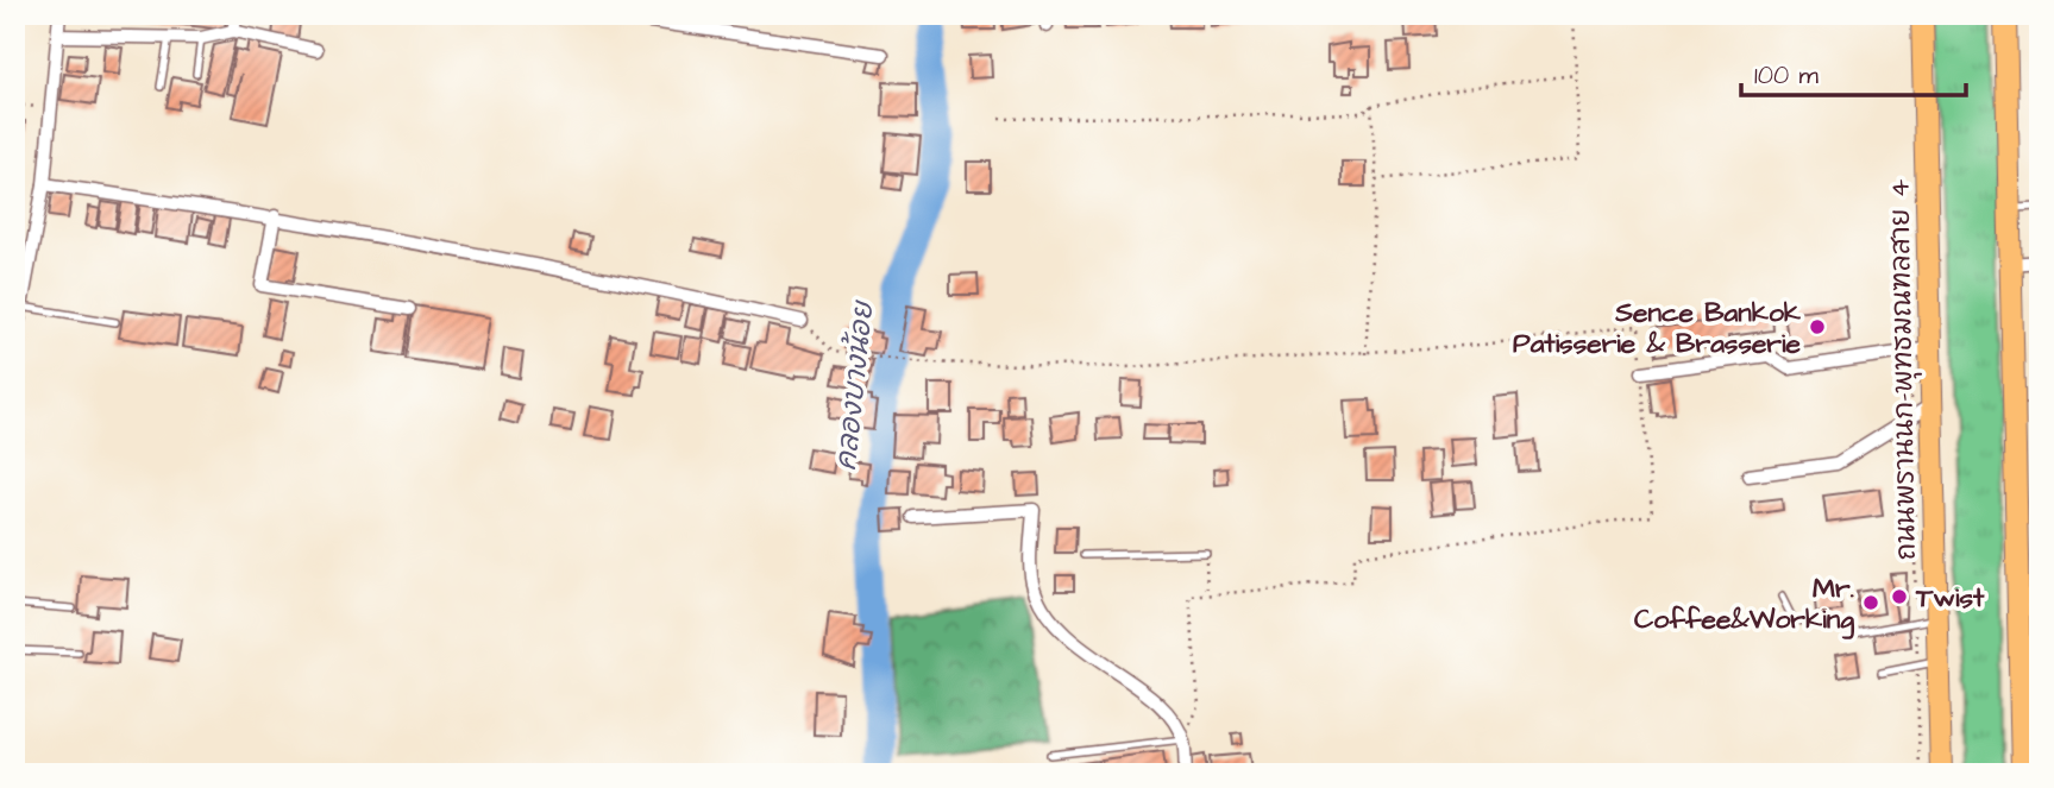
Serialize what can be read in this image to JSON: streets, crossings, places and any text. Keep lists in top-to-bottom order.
{
  "streets": {
    "main road": ["ถนนพรานนก-พุทธมณฑลสาย 4"]
  },
  "water": ["คลองบางน้อย"],
  "places": ["Sence Bankok Patisserie & Brasserie", "Twist", "Mr. Coffee&Working"],
  "scale_bar": "100 m"
}
